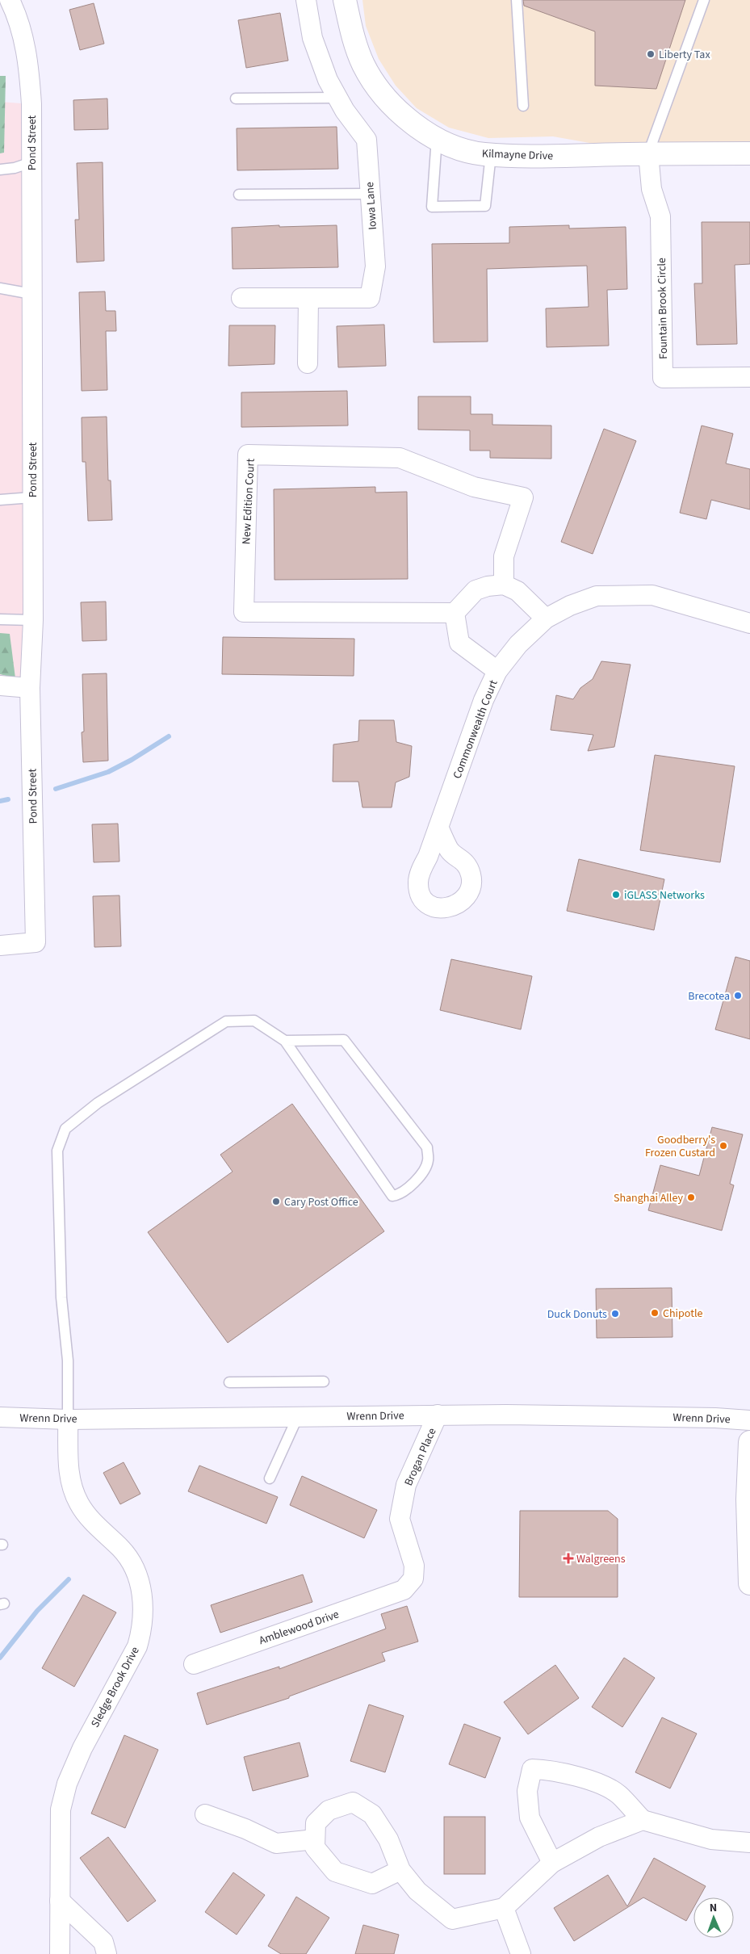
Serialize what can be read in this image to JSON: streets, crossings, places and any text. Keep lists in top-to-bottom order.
{
  "streets": {
    "street": [
      "Pond Street",
      "Kilmayne Drive",
      "Iowa Lane",
      "Fountain Brook Circle",
      "New Edition Court",
      "Commonwealth Court",
      "Wrenn Drive",
      "Brogan Place",
      "Amblewood Drive",
      "Sledge Brook Drive"
    ]
  },
  "crossings": [
    ["Kilmayne Drive", "Fountain Brook Circle"],
    ["Wrenn Drive", "Brogan Place"],
    ["Wrenn Drive", "Sledge Brook Drive"],
    ["Brogan Place", "Amblewood Drive"]
  ],
  "places": {
    "other": [
      "Liberty Tax",
      "iGLASS Networks",
      "Brecotea",
      "Goodberry's Frozen Custard",
      "Shanghai Alley",
      "Cary Post Office",
      "Chipotle",
      "Duck Donuts"
    ],
    "health": ["Walgreens"]
  },
  "north": "top"
}
